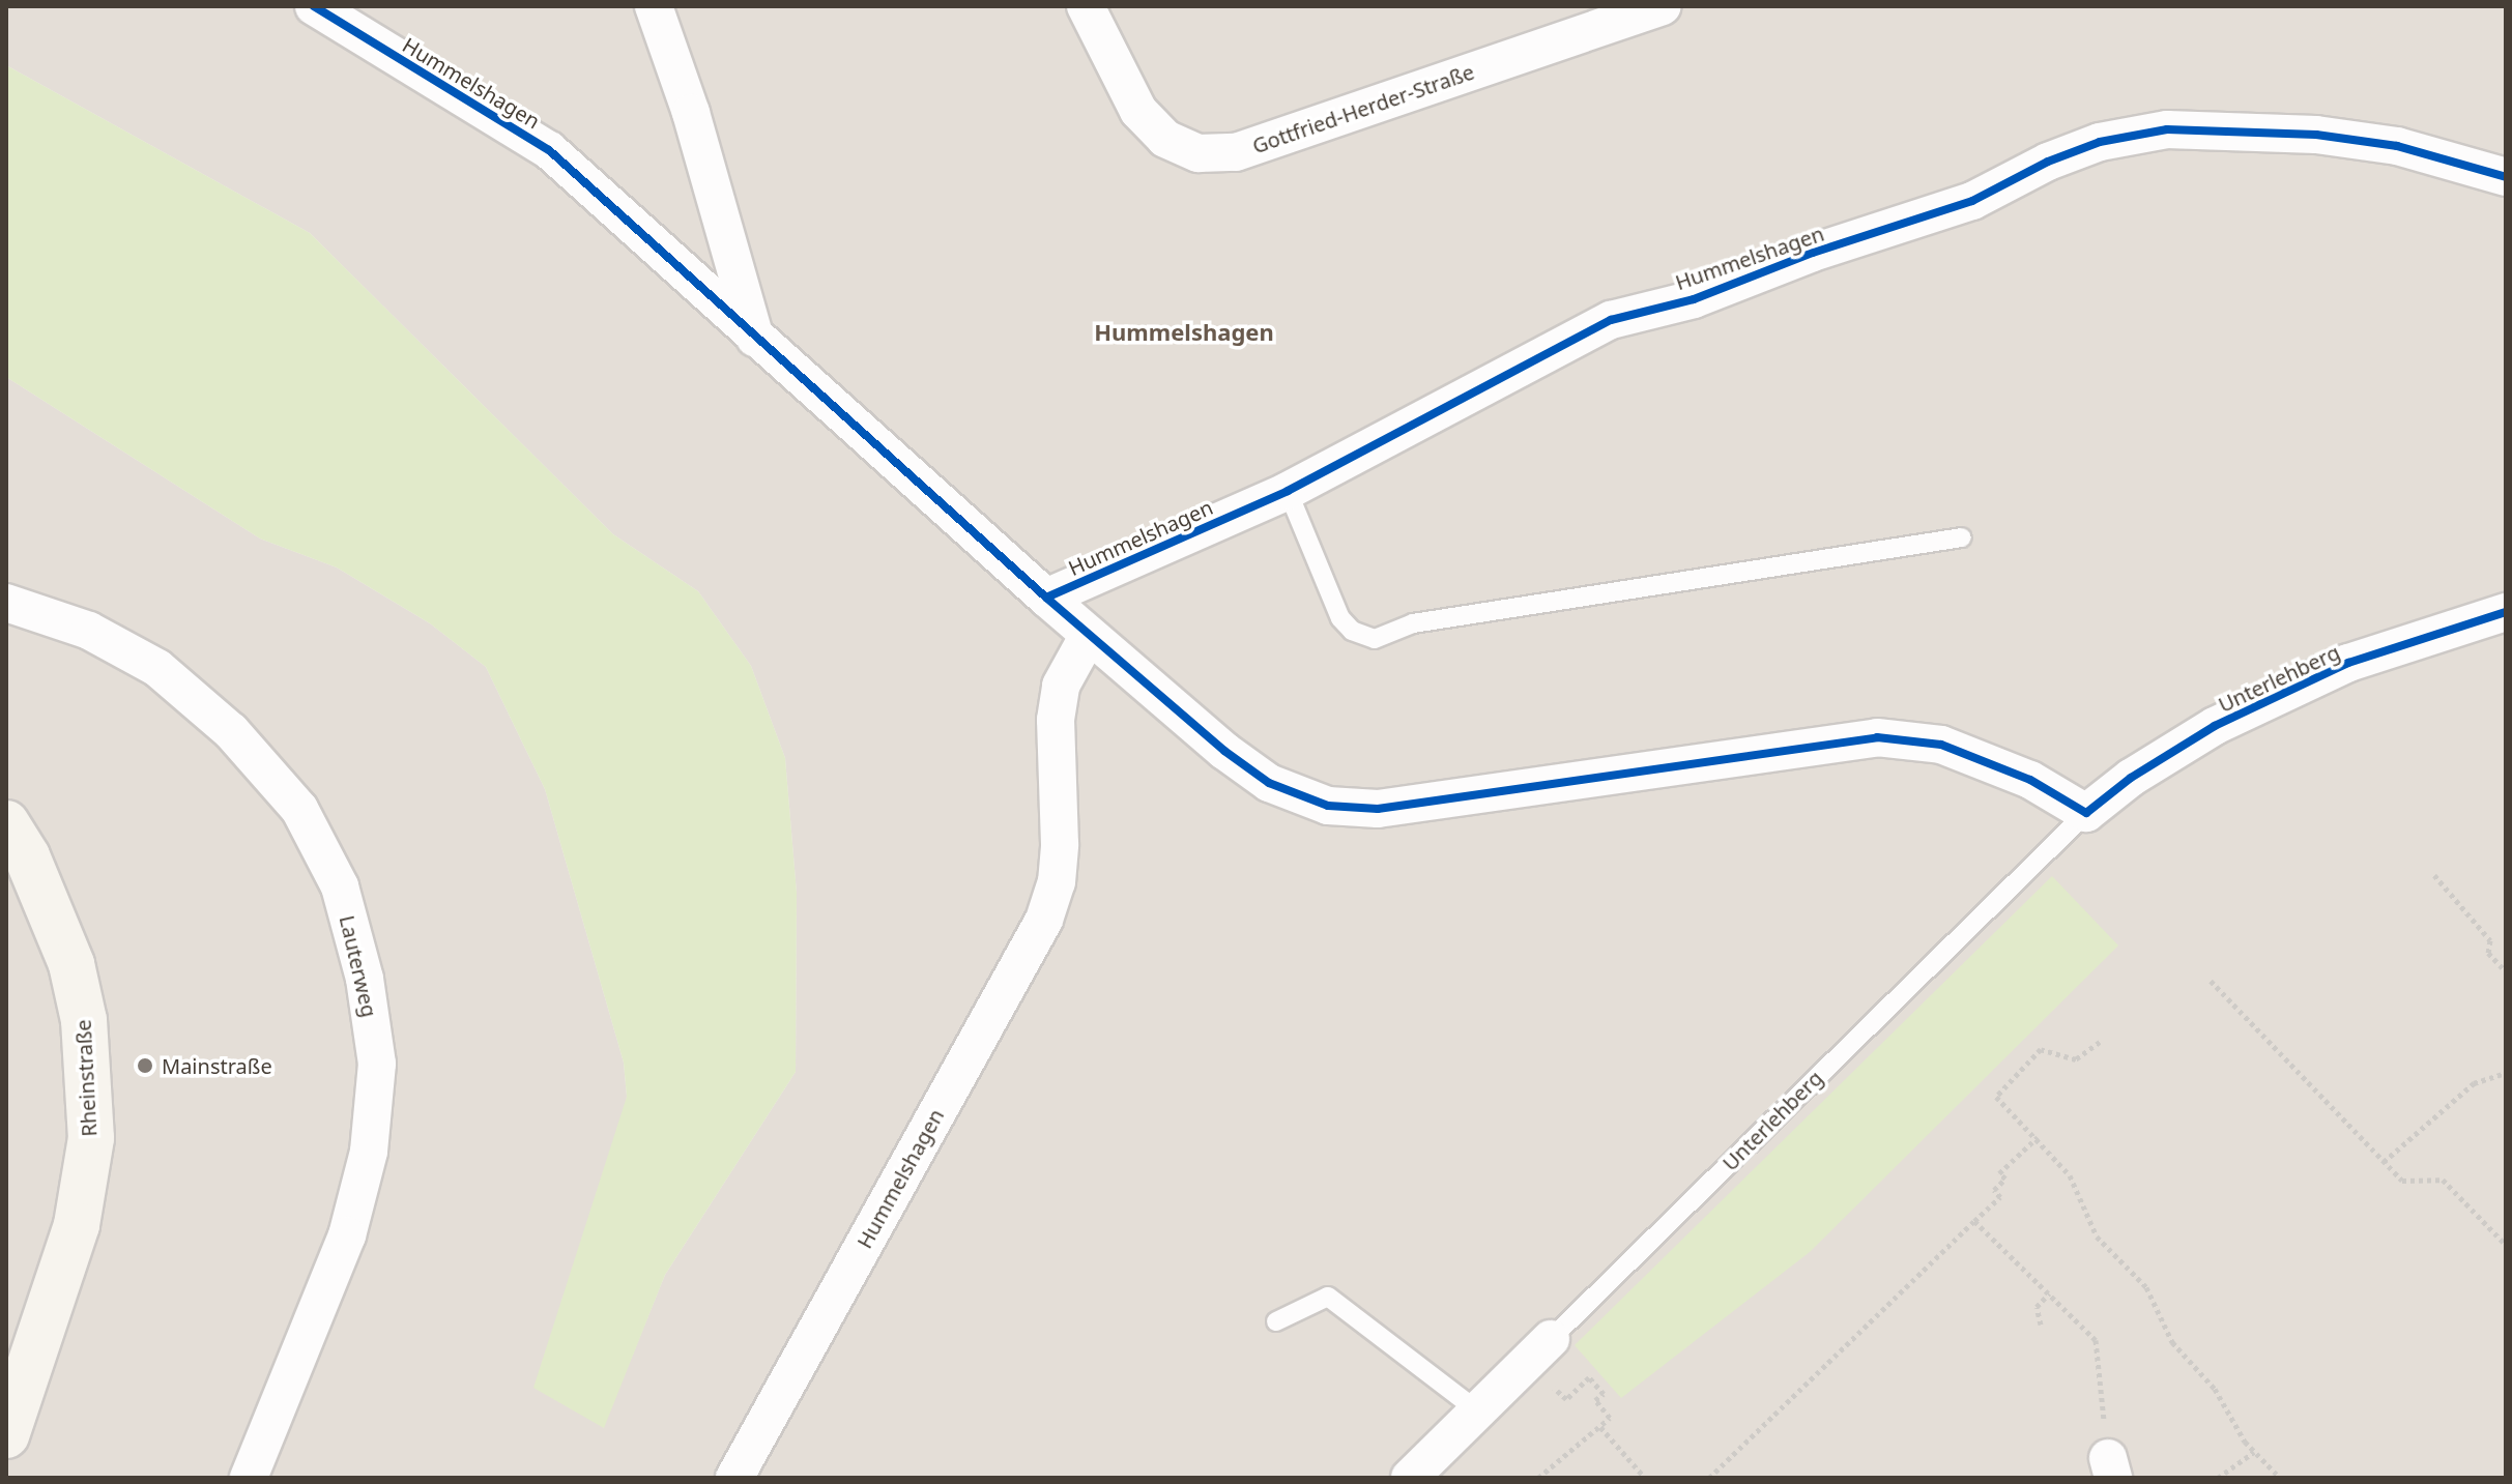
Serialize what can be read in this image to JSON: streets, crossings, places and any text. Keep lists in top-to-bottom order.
{
  "streets": {
    "street": [
      "Hummelshagen",
      "Gottfried-Herder-Straße",
      "Unterlehberg",
      "Lauterweg",
      "Rheinstraße"
    ]
  },
  "crossings": [
    ["Hummelshagen", "Unterlehberg"]
  ],
  "districts": ["Hummelshagen"],
  "places": ["Mainstraße"]
}
